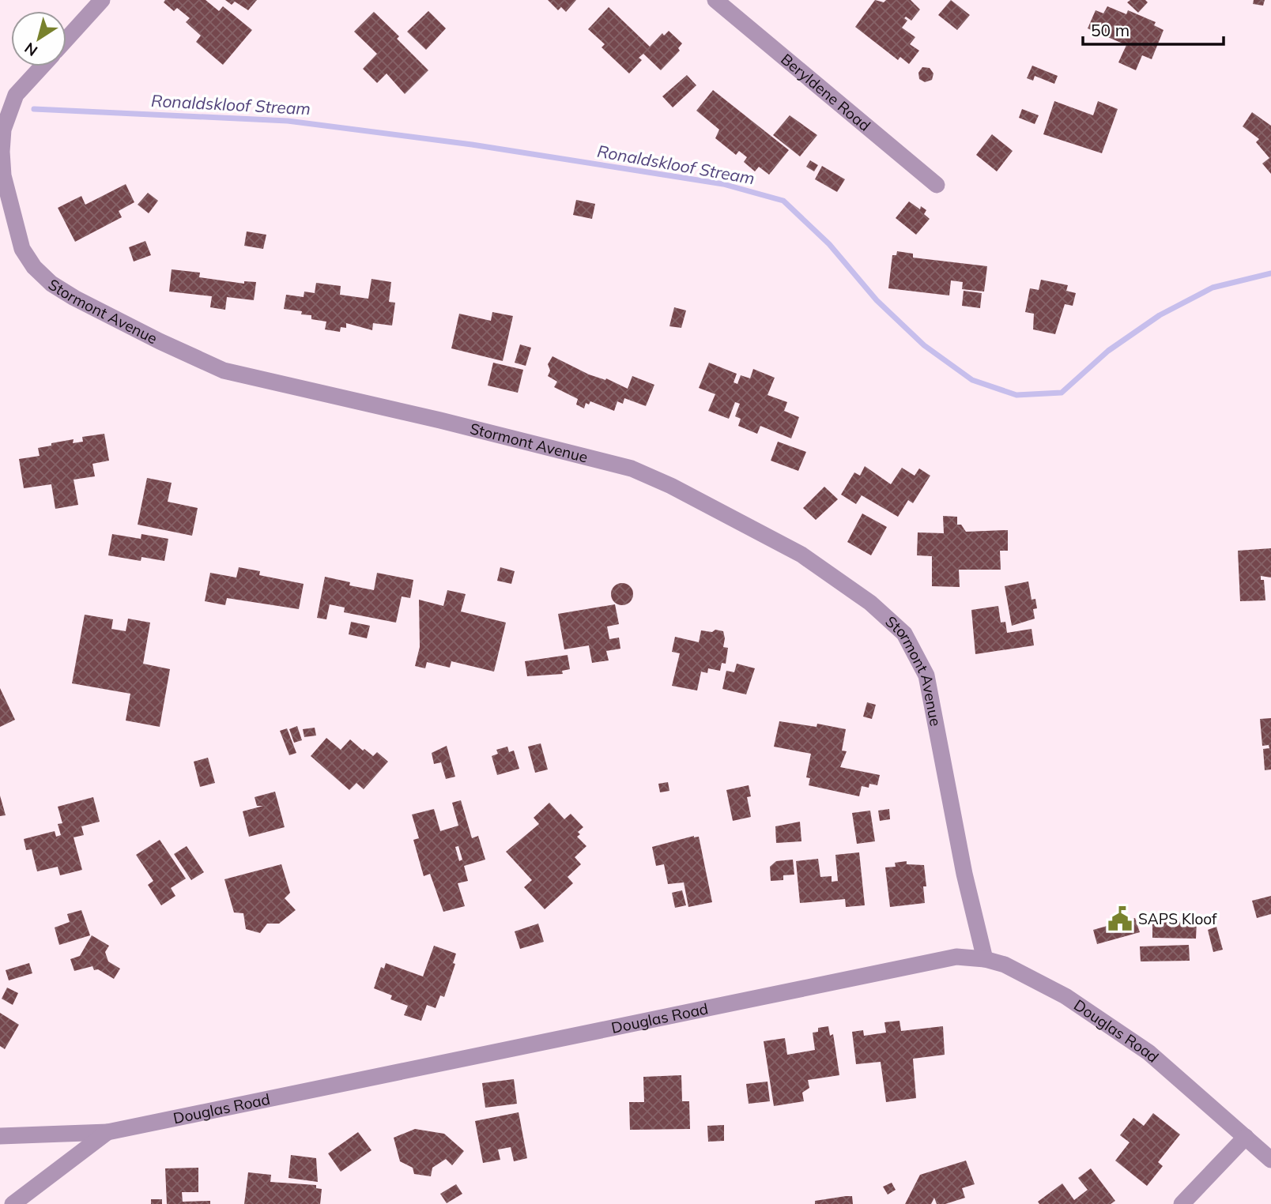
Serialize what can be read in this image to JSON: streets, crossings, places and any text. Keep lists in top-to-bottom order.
{
  "streets": {
    "street": ["Beryldene Road", "Stormont Avenue", "Douglas Road"]
  },
  "crossings": [
    ["Stormont Avenue", "Douglas Road"]
  ],
  "water": ["Ronaldskloof Stream"],
  "places": {
    "public building": ["SAPS Kloof"]
  },
  "scale_bar": "50 m",
  "north": "bottom left"
}
